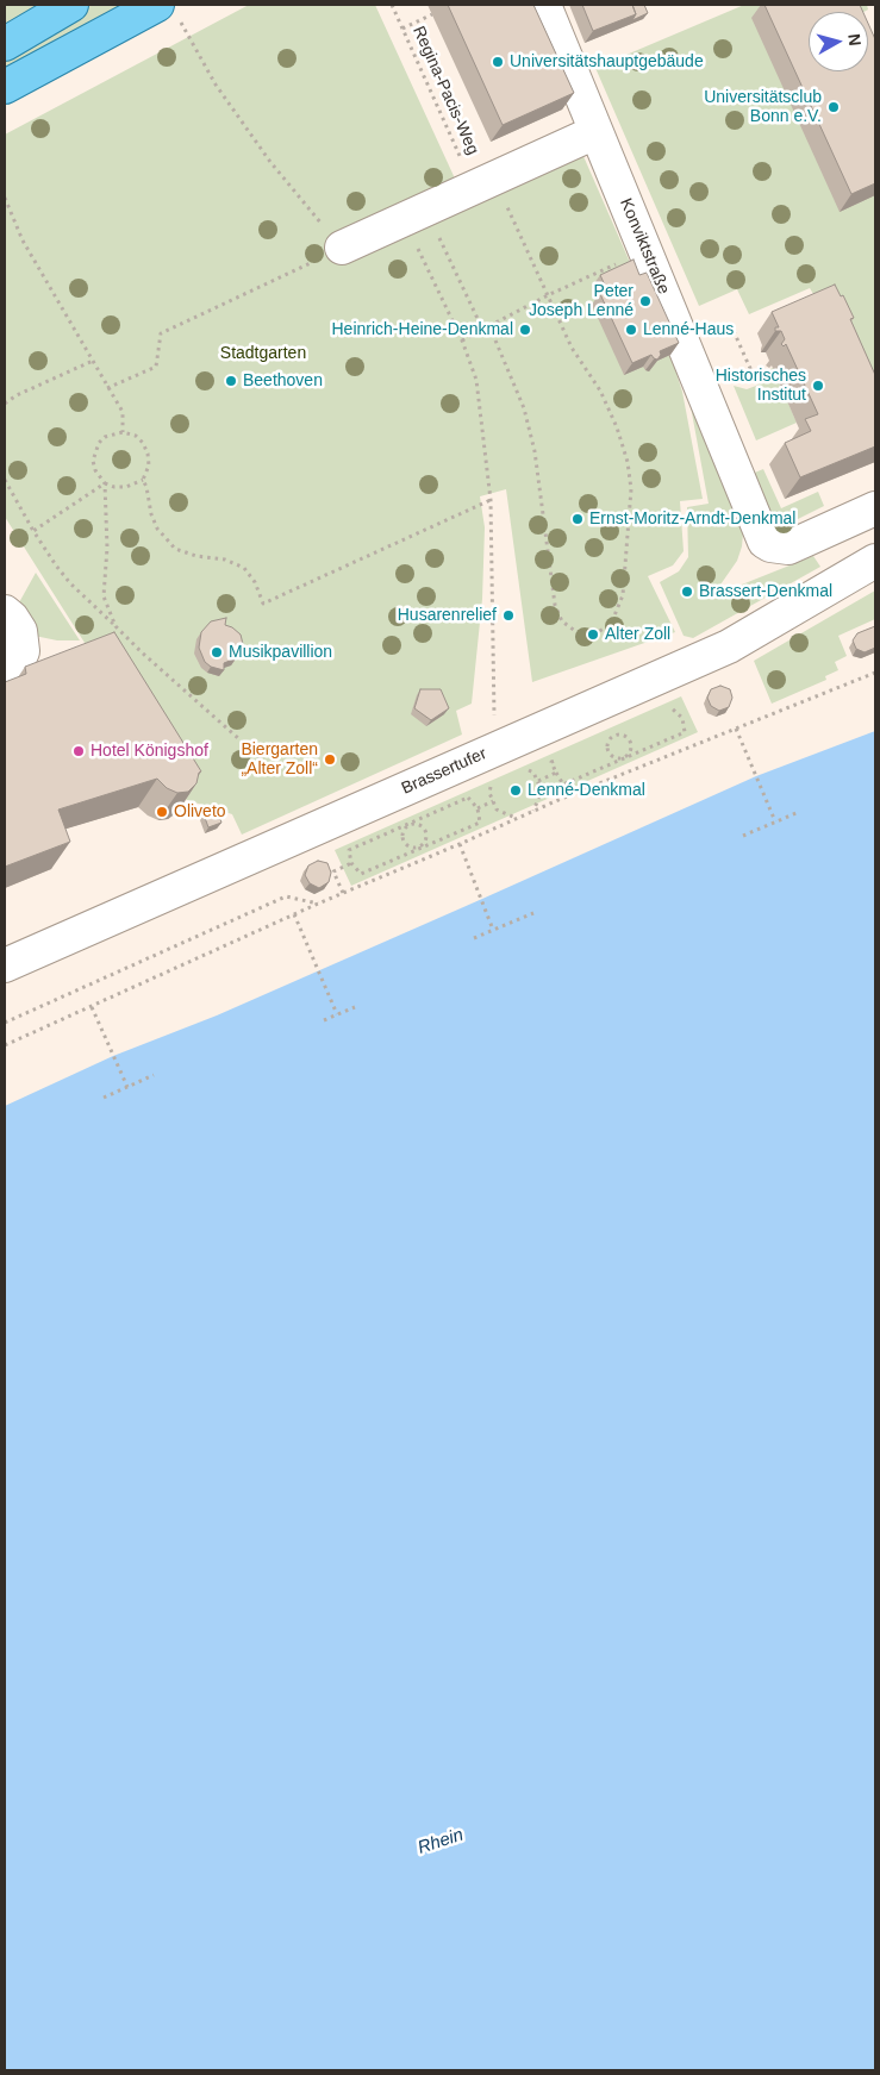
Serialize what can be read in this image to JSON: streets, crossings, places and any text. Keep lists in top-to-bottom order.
{
  "streets": {
    "street": ["Konviktstraße", "Brassertufer"],
    "path": ["Regina-Pacis-Weg"]
  },
  "water": ["Rhein"],
  "parks": ["Stadtgarten"],
  "places": [
    "Universitätshauptgebäude",
    "Universitätsclub Bonn e.V.",
    "Peter Joseph Lenné",
    "Heinrich-Heine-Denkmal",
    "Lenné-Haus",
    "Beethoven",
    "Historisches Institut",
    "Ernst-Moritz-Arndt-Denkmal",
    "Brassert-Denkmal",
    "Husarenrelief",
    "Alter Zoll",
    "Musikpavillion",
    "Hotel Königshof",
    "Biergarten „Alter Zoll“",
    "Lenné-Denkmal",
    "Oliveto"
  ],
  "north": "right"
}
